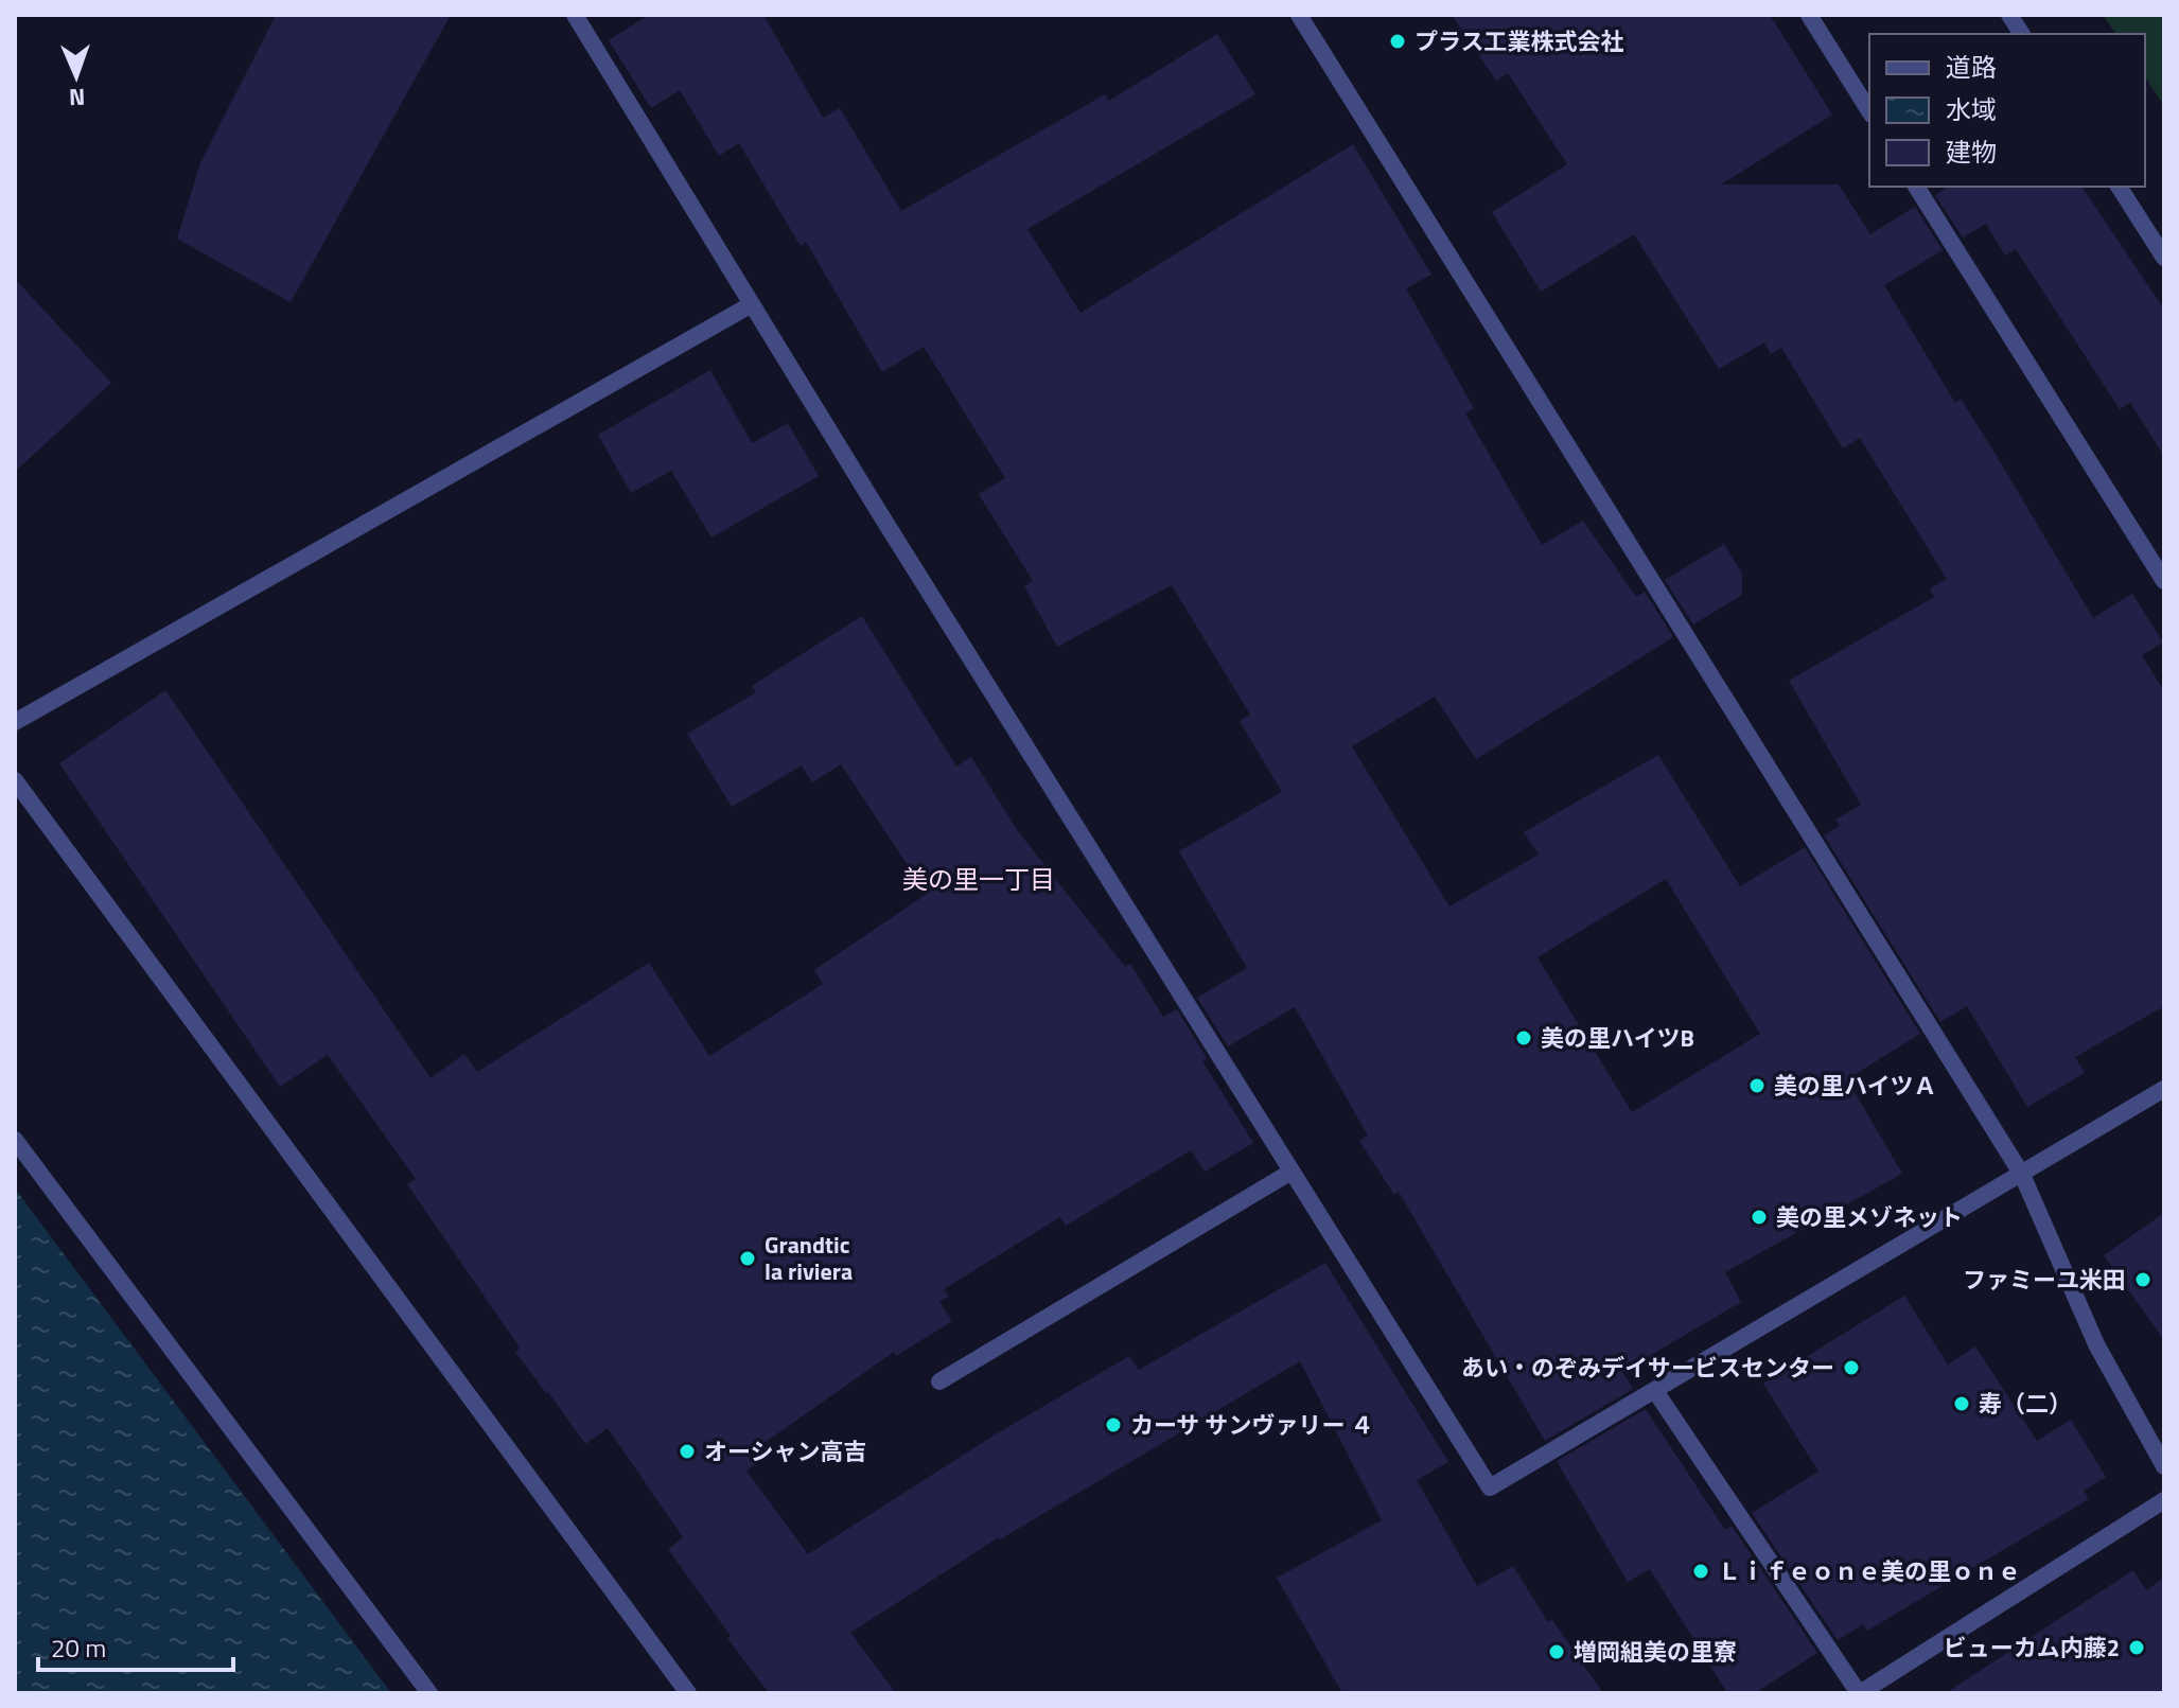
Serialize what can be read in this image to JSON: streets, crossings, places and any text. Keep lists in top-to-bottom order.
{
  "districts": ["美の里一丁目"],
  "places": [
    "プラス工業株式会社",
    "美の里ハイツB",
    "美の里ハイツＡ",
    "美の里メゾネット",
    "Grandtic la riviera",
    "ファミーユ米田",
    "あい・のぞみデイサービスセンター",
    "寿（二）",
    "カーサ サンヴァリー ４",
    "オーシャン高吉",
    "Ｌｉｆｅｏｎｅ美の里ｏｎｅ",
    "ビューカム内藤2",
    "増岡組美の里寮"
  ],
  "legend": ["道路", "水域", "建物"],
  "scale_bar": "20 m",
  "north": "bottom"
}
